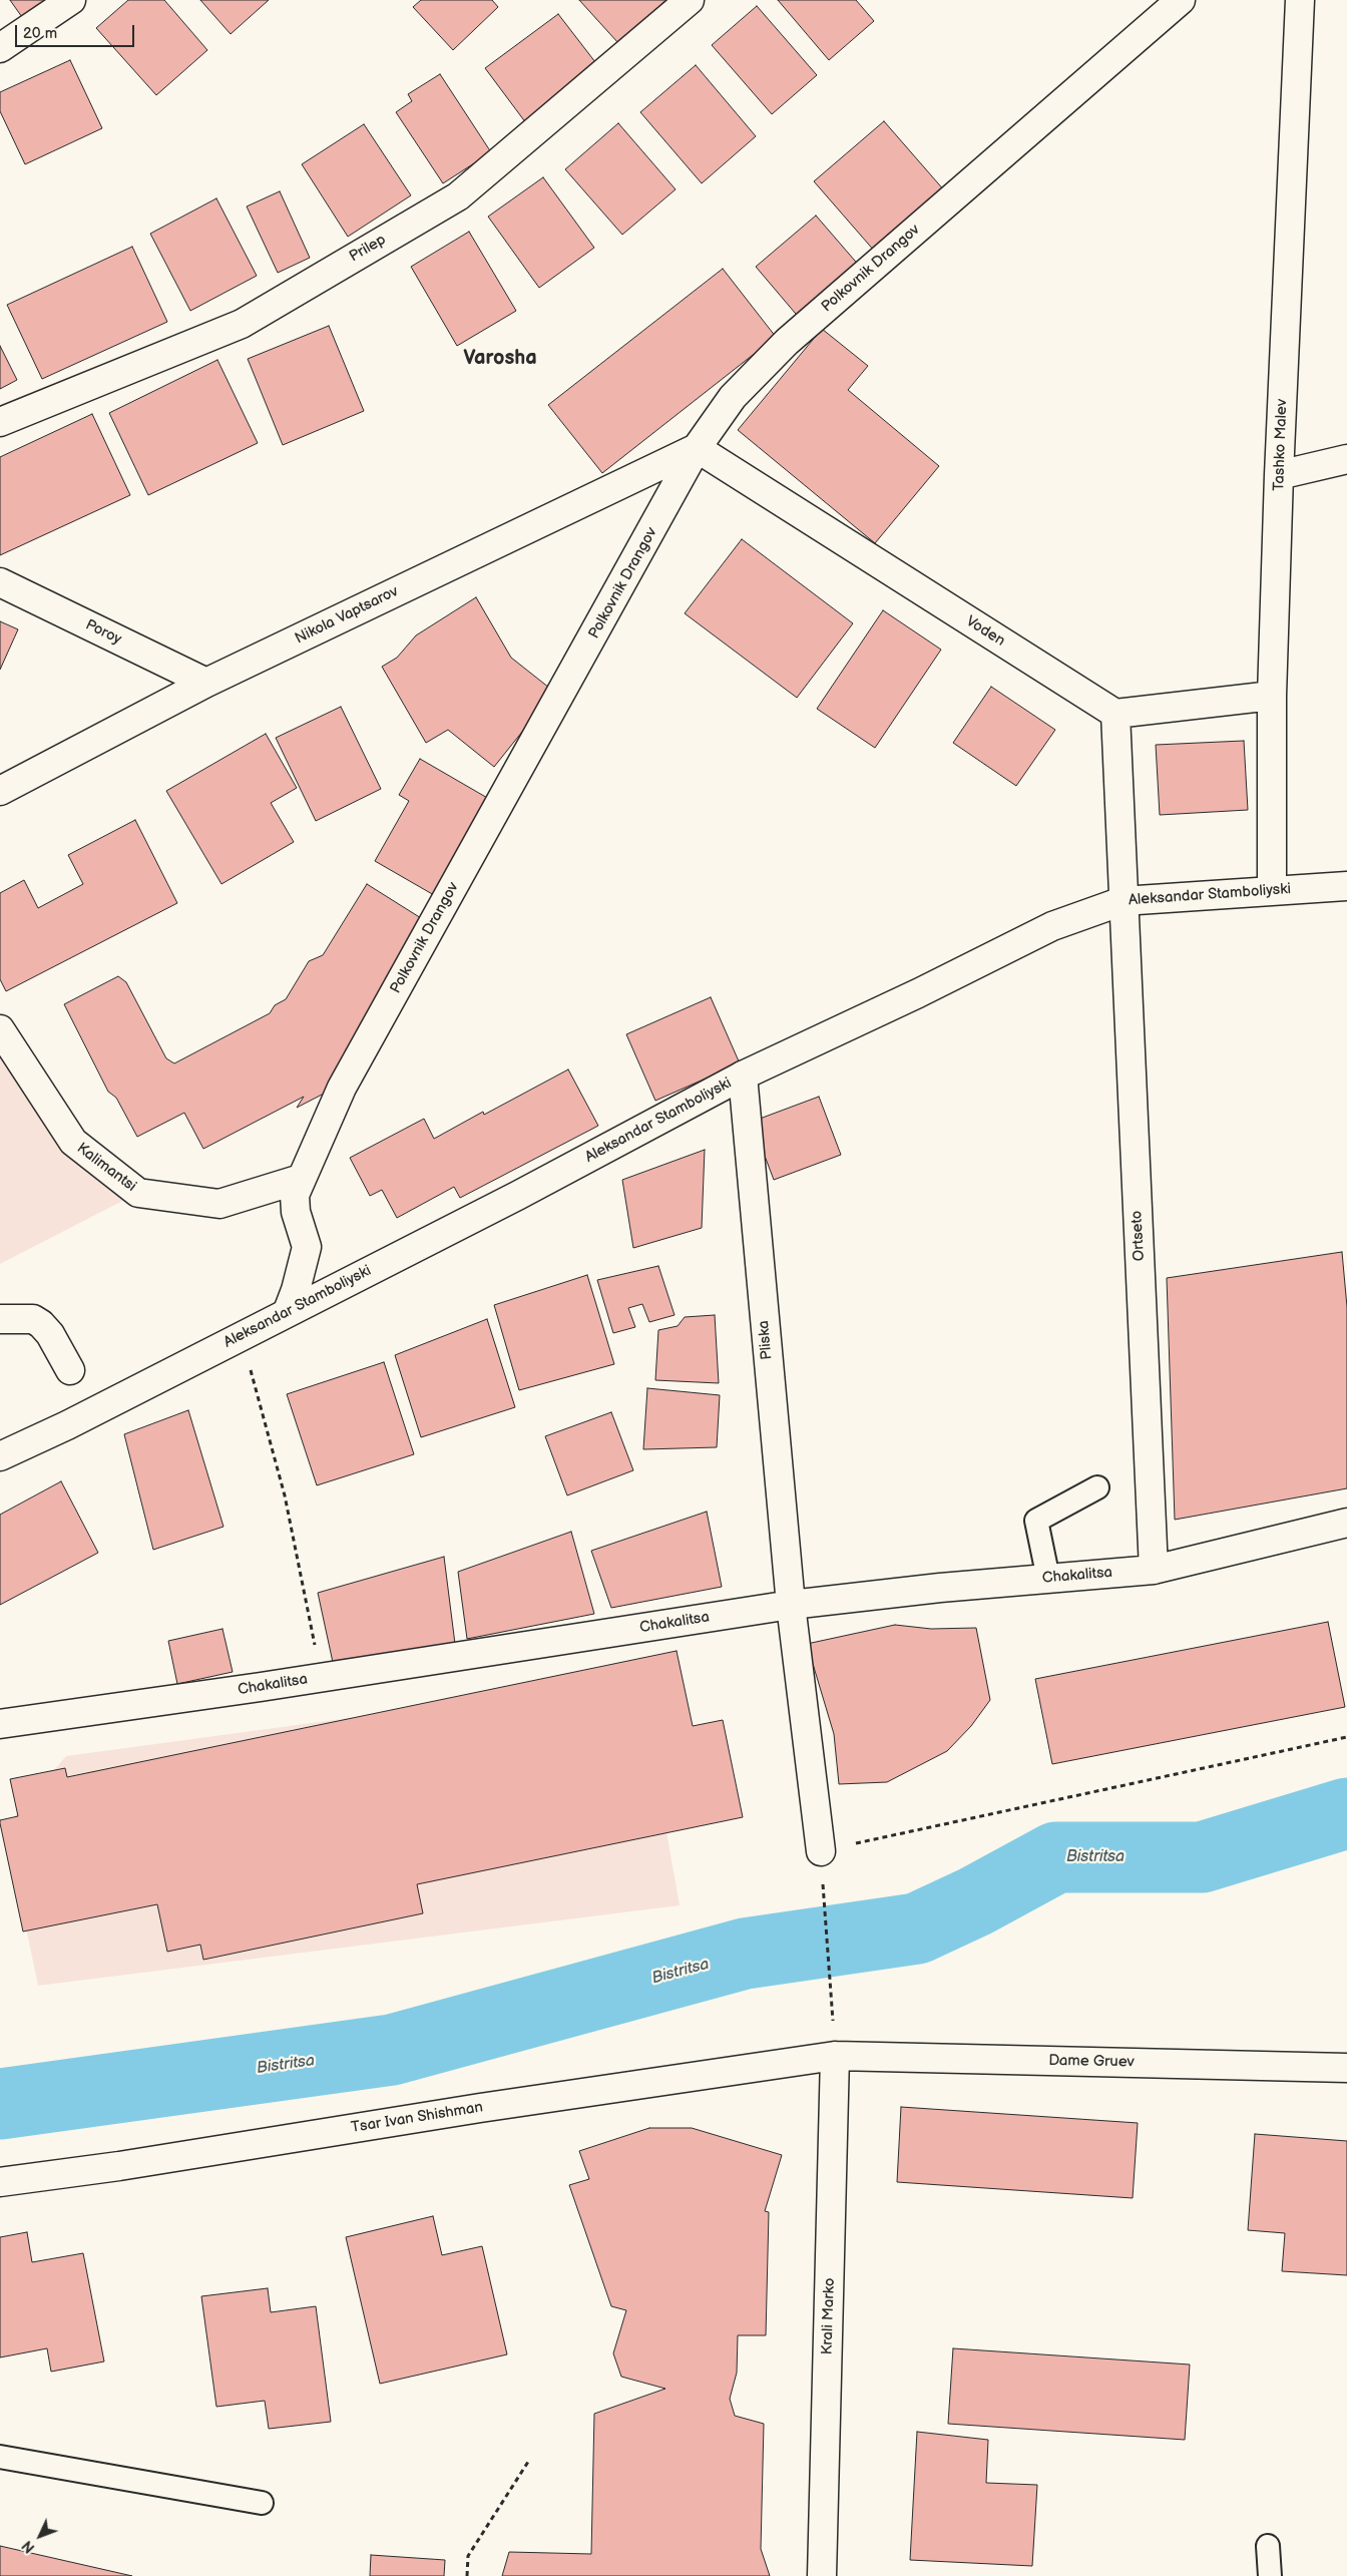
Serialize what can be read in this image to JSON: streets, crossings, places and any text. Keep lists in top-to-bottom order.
{
  "streets": {
    "street": [
      "Prilep",
      "Polkovnik Drangov",
      "Tashko Malev",
      "Nikola Vaptsarov",
      "Voden",
      "Poroy",
      "Aleksandar Stamboliyski",
      "Kalimantsi",
      "Ortseto",
      "Pliska",
      "Chakalitsa",
      "Dame Gruev",
      "Tsar Ivan Shishman",
      "Krali Marko"
    ]
  },
  "crossings": [
    ["Polkovnik Drangov", "Nikola Vaptsarov"],
    ["Polkovnik Drangov", "Voden"],
    ["Polkovnik Drangov", "Aleksandar Stamboliyski"],
    ["Polkovnik Drangov", "Kalimantsi"],
    ["Tashko Malev", "Aleksandar Stamboliyski"],
    ["Nikola Vaptsarov", "Voden"],
    ["Nikola Vaptsarov", "Poroy"],
    ["Aleksandar Stamboliyski", "Ortseto"],
    ["Aleksandar Stamboliyski", "Pliska"],
    ["Ortseto", "Chakalitsa"],
    ["Pliska", "Chakalitsa"],
    ["Dame Gruev", "Tsar Ivan Shishman"],
    ["Dame Gruev", "Krali Marko"],
    ["Tsar Ivan Shishman", "Krali Marko"]
  ],
  "districts": ["Varosha"],
  "water": ["Bistritsa"],
  "scale_bar": "20 m",
  "north": "bottom left"
}
